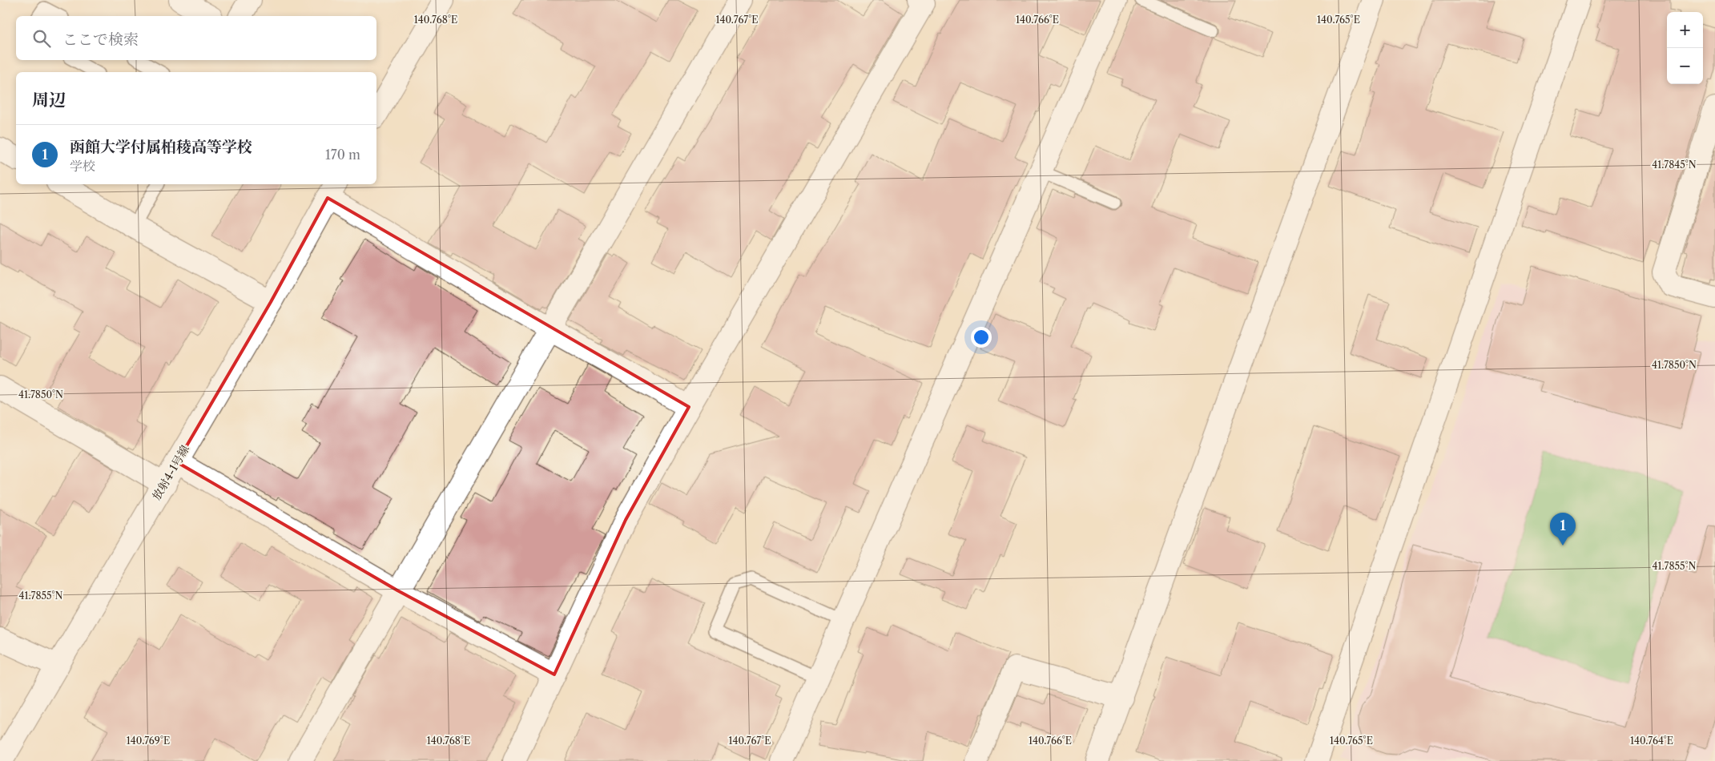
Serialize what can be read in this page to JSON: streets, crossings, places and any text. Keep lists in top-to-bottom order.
{
  "streets": {
    "street": ["放射4-1号線"]
  },
  "page": {
    "map_buttons": ["+", "−"],
    "search": "ここで検索",
    "heading": "周辺",
    "list": [
      {
        "mark": "1",
        "name": "函館大学付属柏稜高等学校",
        "note": "学校",
        "value": "170 m"
      }
    ],
    "pins": "1"
  },
  "coordinates": [
    "140.768°E",
    "140.767°E",
    "140.766°E",
    "140.765°E",
    "41.7845°N",
    "41.7850°N",
    "41.7855°N",
    "140.769°E",
    "140.764°E"
  ]
}
